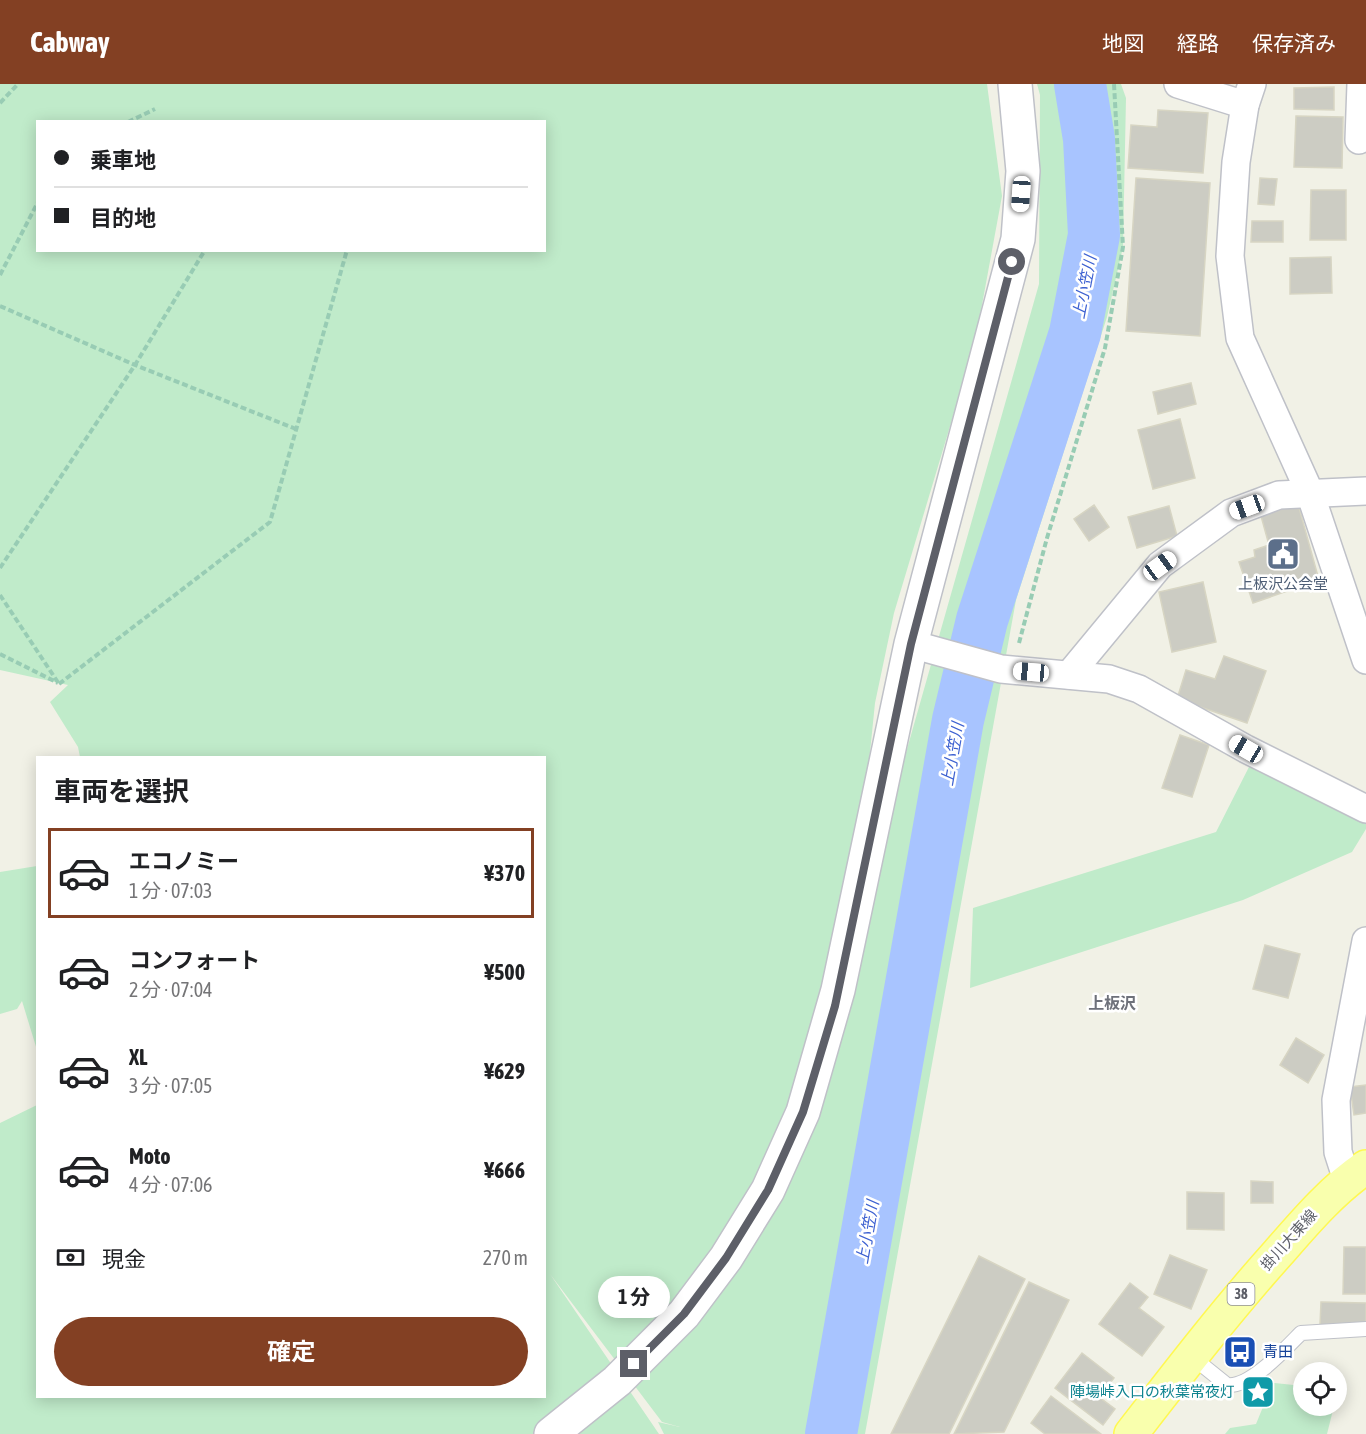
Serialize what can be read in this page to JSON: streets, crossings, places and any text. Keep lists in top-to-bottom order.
{
  "streets": {
    "main road": ["掛川大東線", "38"]
  },
  "districts": ["上板沢"],
  "water": ["上小笠川"],
  "places": {
    "public building": ["上板沢公会堂"],
    "bus stop": ["青田"],
    "place": ["陣場峠入口の秋葉常夜灯"]
  },
  "page": {
    "header": "Cabway",
    "nav": ["地図", "経路", "保存済み"],
    "banner": ["乗車地", "目的地"],
    "heading": "車両を選択",
    "list": [
      {
        "name": "エコノミー",
        "note": "1 分 · 07:03",
        "value": "¥370"
      },
      {
        "name": "コンフォート",
        "note": "2 分 · 07:04",
        "value": "¥500"
      },
      {
        "name": "XL",
        "note": "3 分 · 07:05",
        "value": "¥629"
      },
      {
        "name": "Moto",
        "note": "4 分 · 07:06",
        "value": "¥666"
      }
    ],
    "pay": ["現金", "270 m"],
    "bubble": "1 分",
    "buttons": "確定"
  }
}
